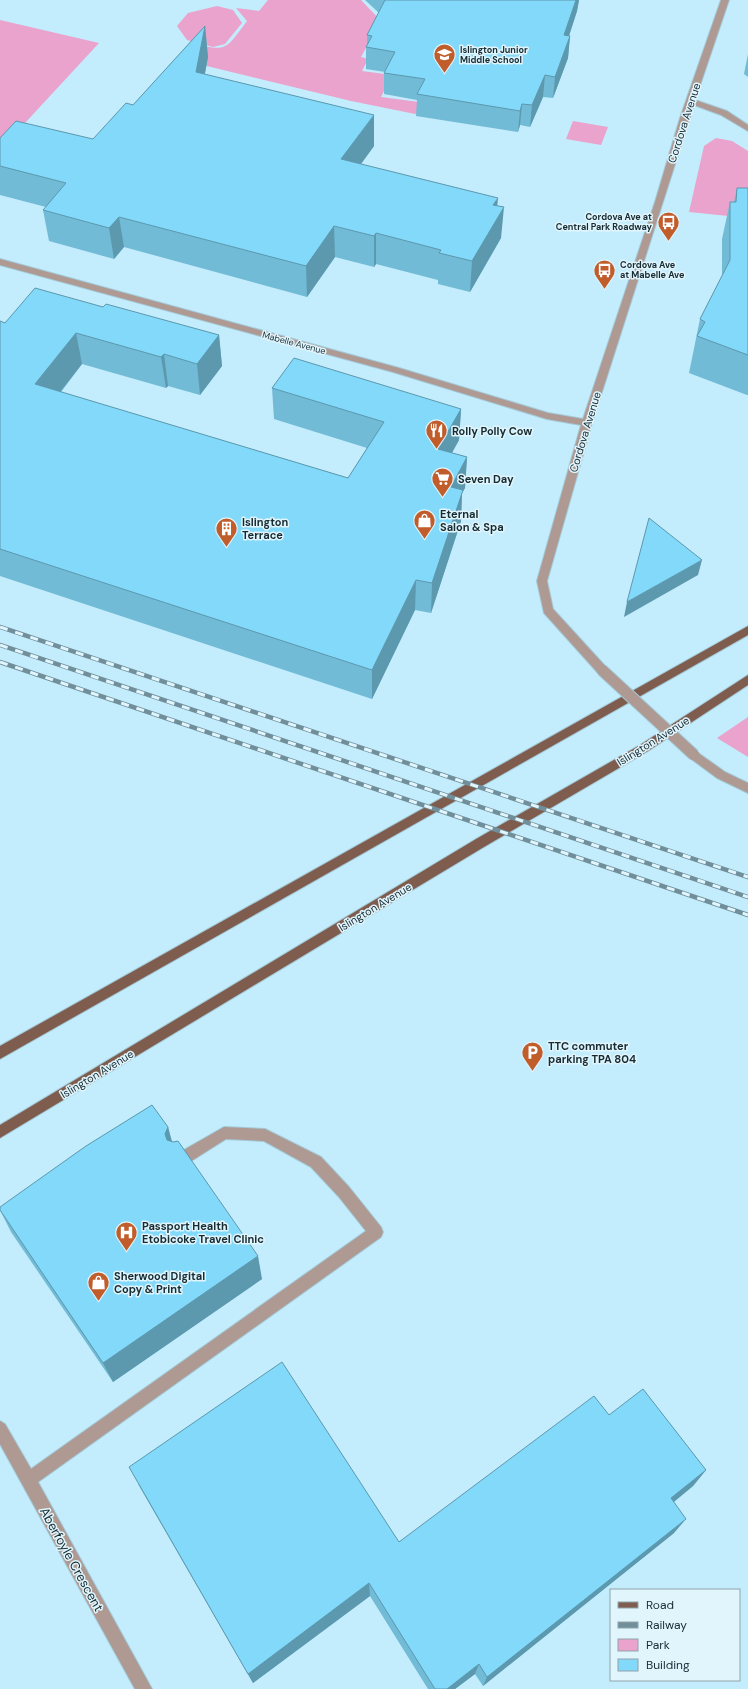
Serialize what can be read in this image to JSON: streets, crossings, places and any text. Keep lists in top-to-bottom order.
{
  "streets": {
    "main road": ["Islington Avenue"],
    "street": ["Cordova Avenue", "Mabelle Avenue", "Aberfoyle Crescent"]
  },
  "crossings": [
    ["Cordova Avenue", "Mabelle Avenue"]
  ],
  "places": {
    "school or university": ["Islington Junior Middle School"],
    "bus stop": ["Cordova Ave at Central Park Roadway", "Cordova Ave at Mabelle Ave"],
    "restaurant": ["Rolly Polly Cow"],
    "supermarket": ["Seven Day"],
    "shop": ["Eternal Salon & Spa", "Sherwood Digital Copy & Print"],
    "building": ["Islington Terrace"],
    "parking": ["TTC commuter parking TPA 804"],
    "hospital": ["Passport Health Etobicoke Travel Clinic"]
  },
  "legend": [
    "Road",
    "Railway",
    "Park",
    "Building"
  ]
}
